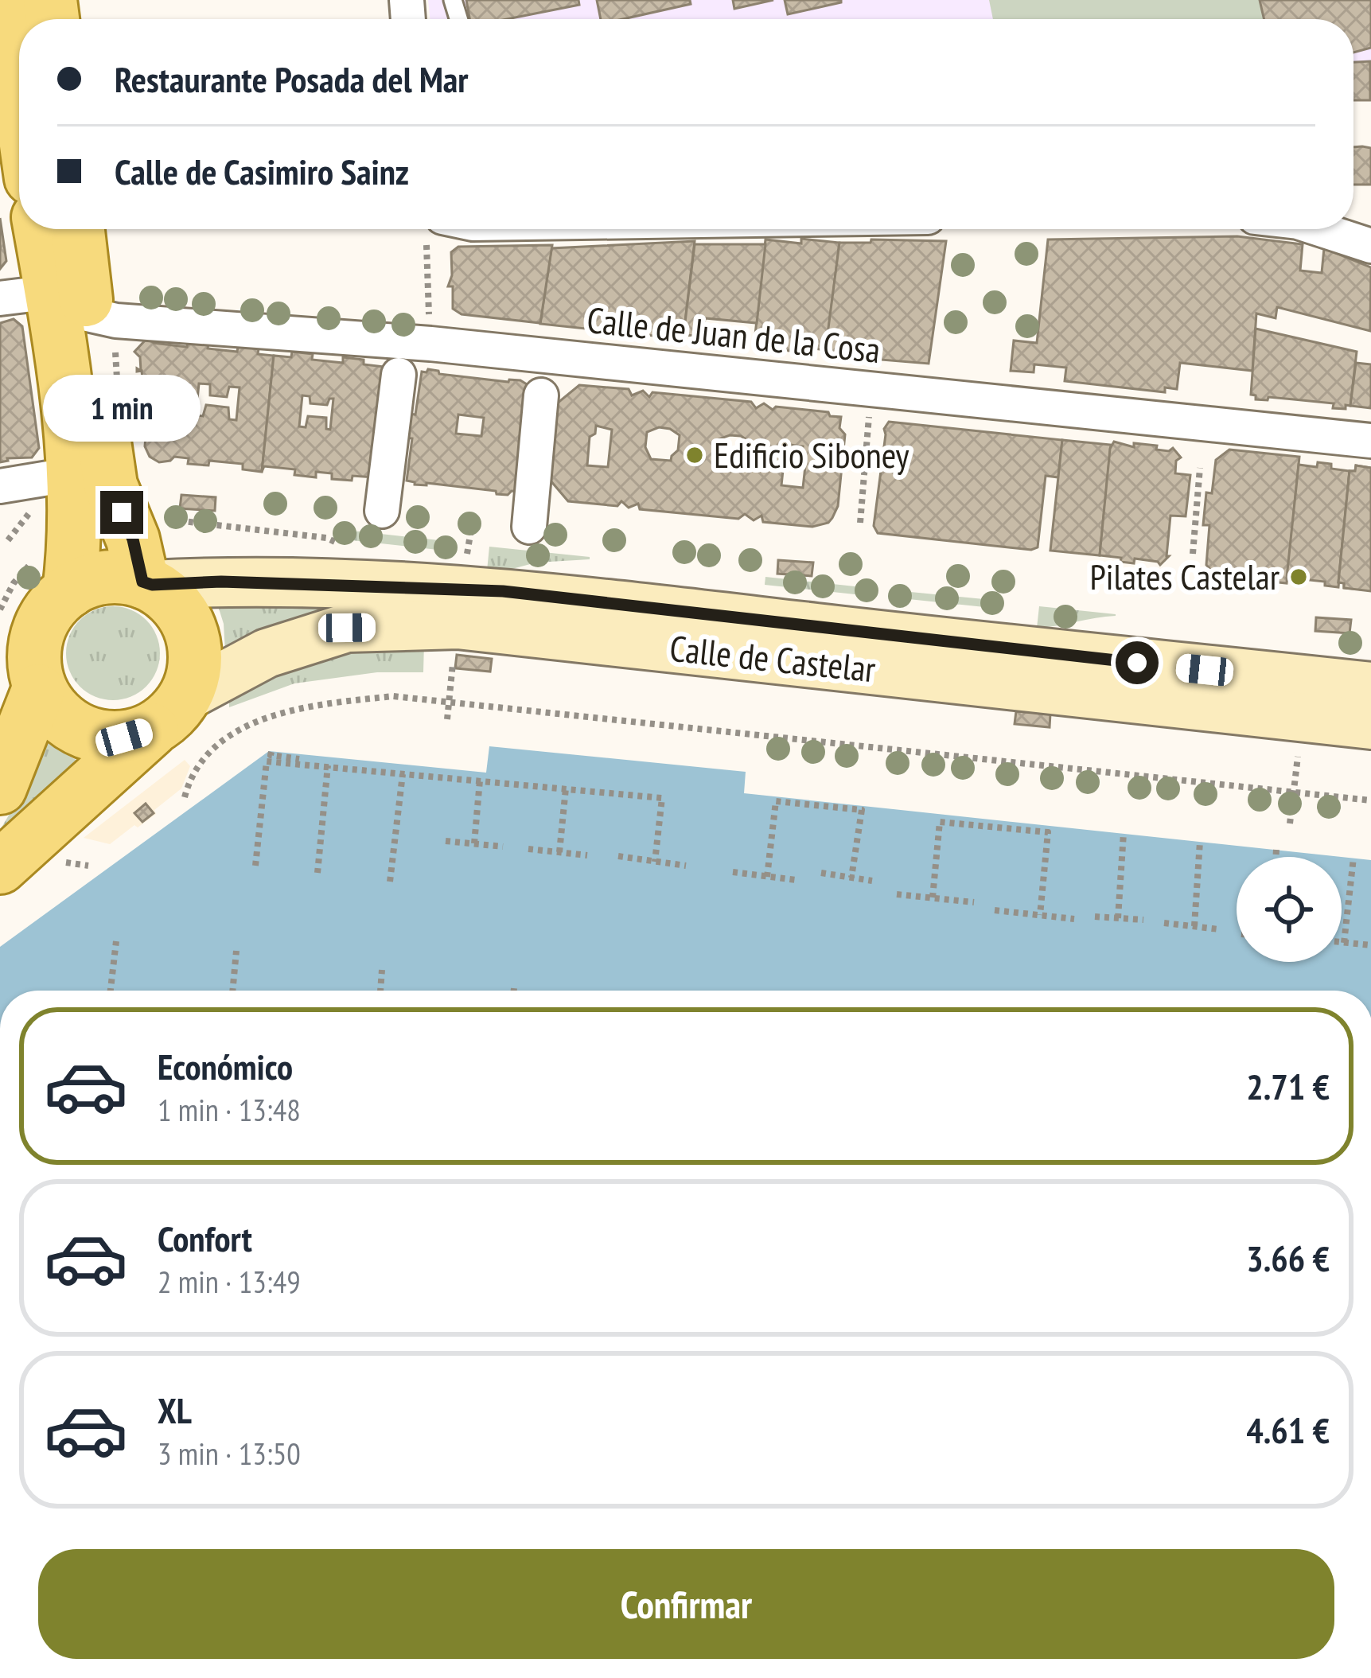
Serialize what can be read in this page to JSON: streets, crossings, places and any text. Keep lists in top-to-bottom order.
{
  "streets": {
    "main road": ["Calle de Castelar"],
    "street": ["Calle de Juan de la Cosa"]
  },
  "places": ["Edificio Siboney", "Pilates Castelar"],
  "page": {
    "banner": ["Restaurante Posada del Mar", "Calle de Casimiro Sainz"],
    "bubble": "1 min",
    "list": [
      {
        "name": "Económico",
        "note": "1 min · 13:48",
        "value": "2.71 €"
      },
      {
        "name": "Confort",
        "note": "2 min · 13:49",
        "value": "3.66 €"
      },
      {
        "name": "XL",
        "note": "3 min · 13:50",
        "value": "4.61 €"
      }
    ],
    "buttons": "Confirmar"
  }
}
